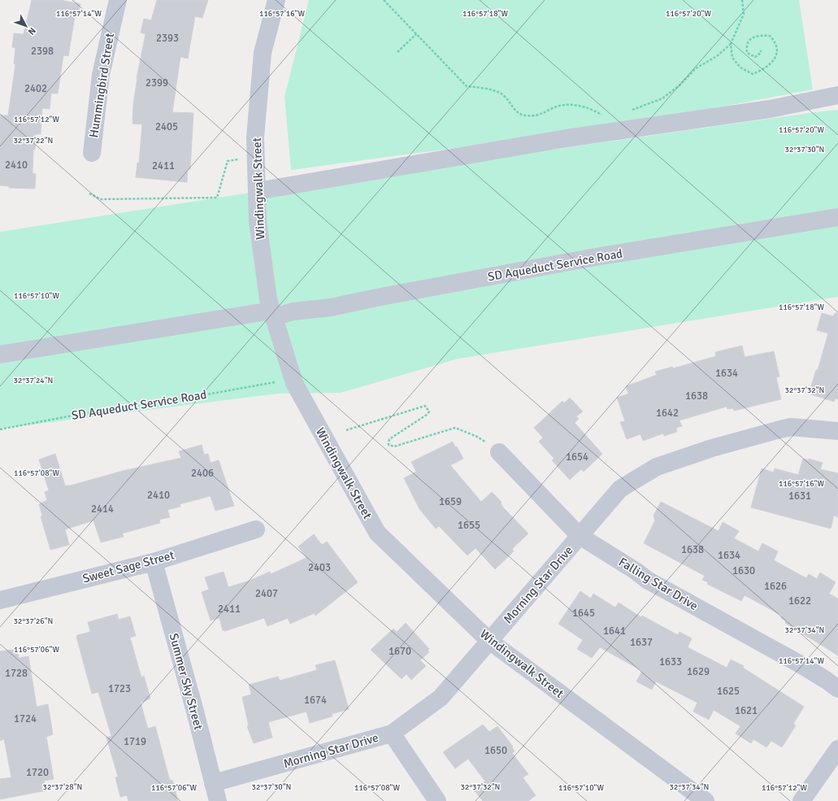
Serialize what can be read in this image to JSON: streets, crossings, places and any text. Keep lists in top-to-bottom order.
{
  "streets": {
    "street": [
      "Hummingbird Street",
      "Windingwalk Street",
      "SD Aqueduct Service Road",
      "Sweet Sage Street",
      "Falling Star Drive",
      "Morning Star Drive",
      "Summer Sky Street"
    ]
  },
  "crossings": [
    ["Windingwalk Street", "SD Aqueduct Service Road"],
    ["Windingwalk Street", "Morning Star Drive"],
    ["Sweet Sage Street", "Summer Sky Street"],
    ["Falling Star Drive", "Morning Star Drive"],
    ["Morning Star Drive", "Summer Sky Street"]
  ],
  "house_numbers": [
    "2393",
    "2398",
    "2399",
    "2402",
    "2405",
    "2410",
    "2411",
    "1634",
    "1638",
    "1642",
    "1654",
    "2406",
    "2410",
    "1631",
    "1659",
    "2414",
    "1655",
    "1638",
    "1634",
    "2403",
    "1630",
    "1626",
    "2407",
    "1622",
    "2411",
    "1645",
    "1641",
    "1637",
    "1670",
    "1633",
    "1629",
    "1728",
    "1723",
    "1625",
    "1674",
    "1621",
    "1724",
    "1719",
    "1650",
    "1720"
  ],
  "north": "bottom right",
  "coordinates": [
    "116°57'14\"W",
    "116°57'16\"W",
    "116°57'18\"W",
    "116°57'20\"W",
    "116°57'12\"W",
    "32°37'22\"N",
    "32°37'30\"N",
    "116°57'10\"W",
    "32°37'24\"N",
    "32°37'32\"N",
    "116°57'08\"W",
    "32°37'26\"N",
    "32°37'34\"N",
    "116°57'06\"W",
    "32°37'28\"N"
  ]
}
